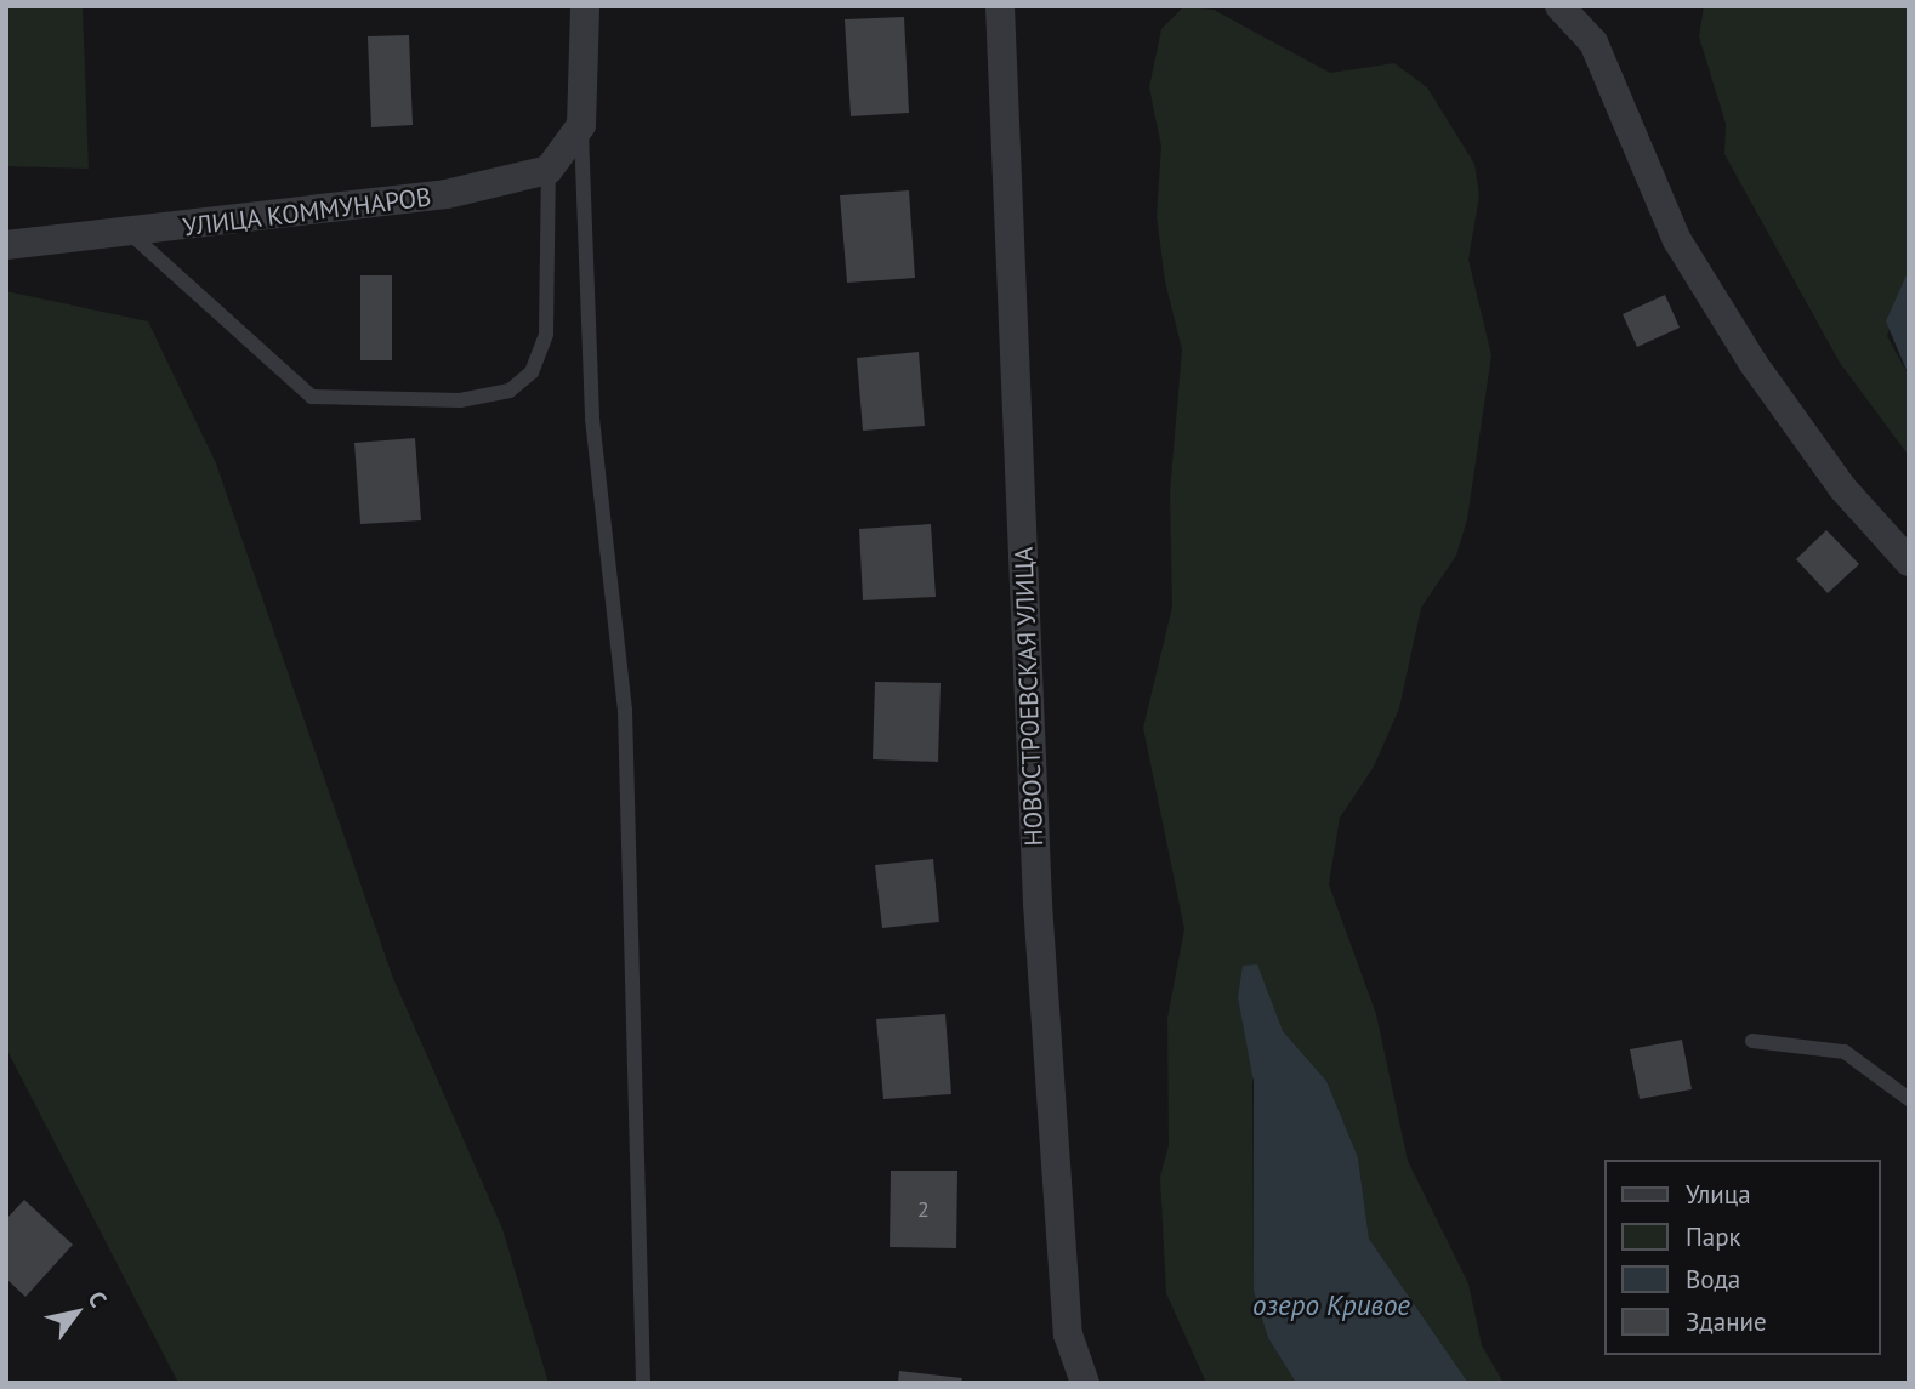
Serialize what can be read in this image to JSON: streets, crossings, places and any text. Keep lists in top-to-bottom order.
{
  "streets": {
    "street": ["УЛИЦА КОММУНАРОВ", "НОВОСТРОЕВСКАЯ УЛИЦА"]
  },
  "water": ["озеро Кривое"],
  "house_numbers": ["2"],
  "legend": [
    "Улица",
    "Парк",
    "Вода",
    "Здание"
  ],
  "north": "top right"
}
